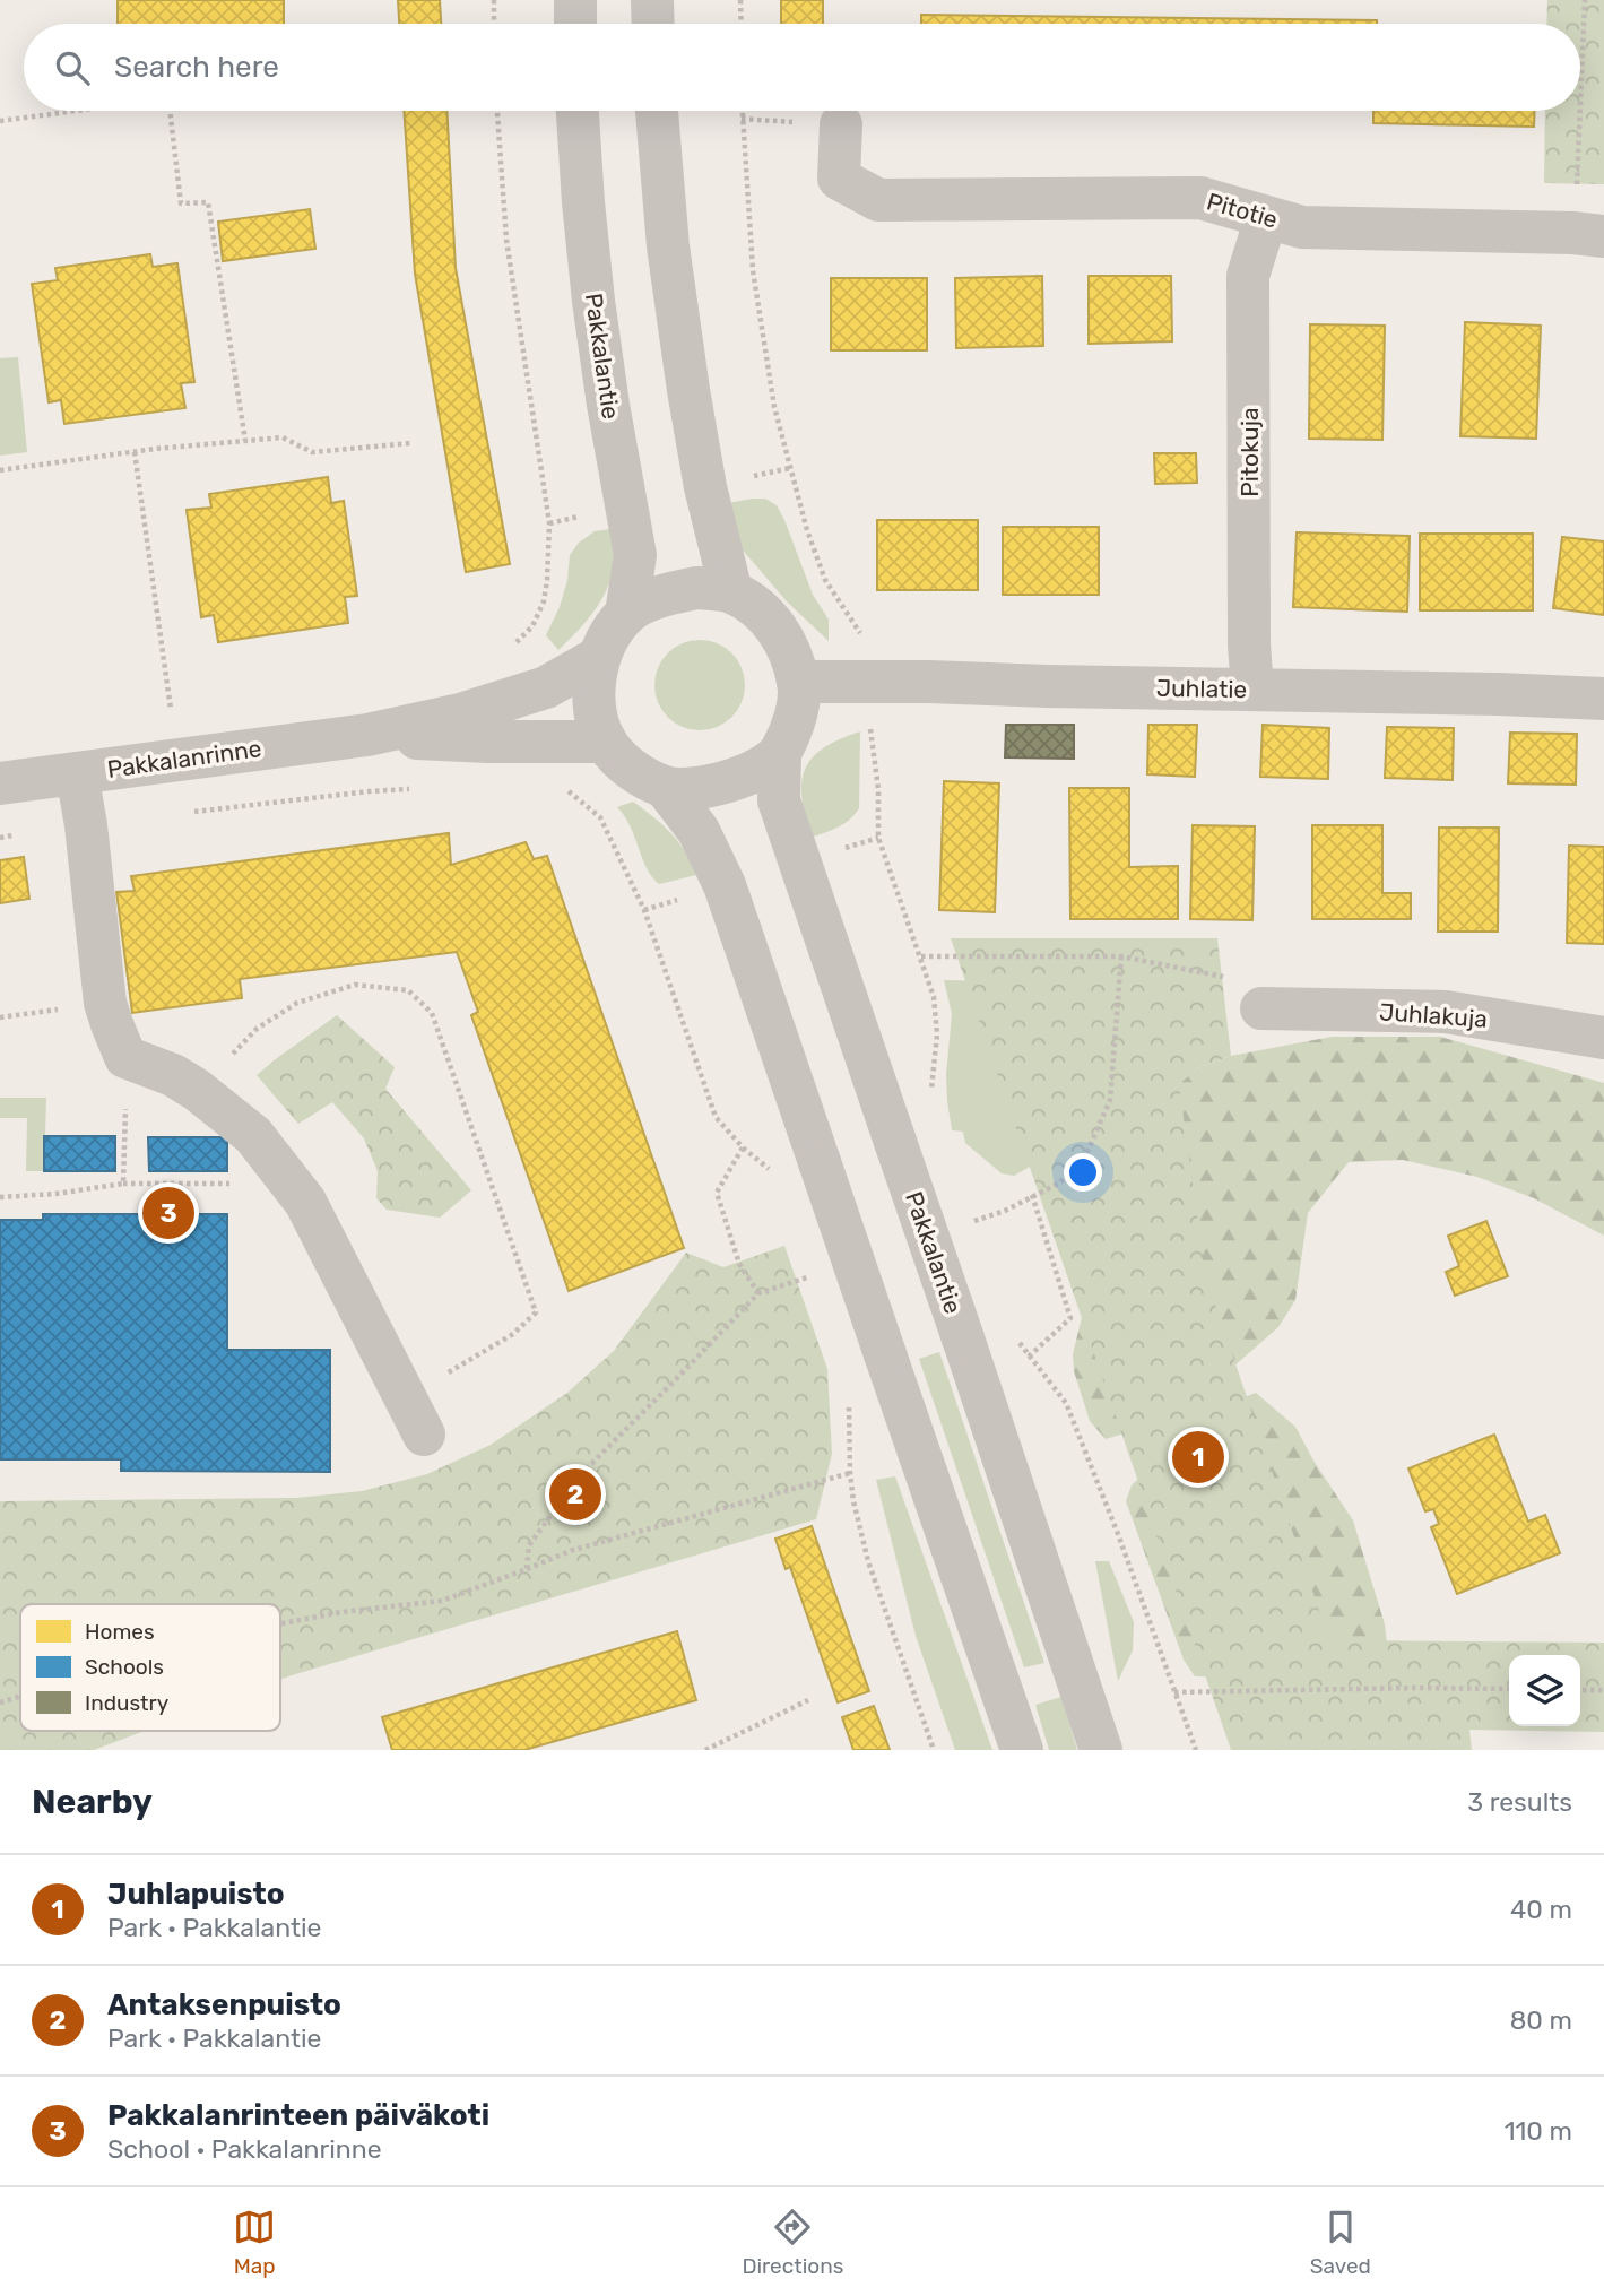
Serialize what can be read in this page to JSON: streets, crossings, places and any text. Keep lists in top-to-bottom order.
{
  "streets": {
    "street": [
      "Pitotie",
      "Pakkalantie",
      "Pitokuja",
      "Juhlatie",
      "Pakkalanrinne",
      "Juhlakuja"
    ]
  },
  "crossings": [
    ["Pitotie", "Pitokuja"],
    ["Pakkalantie", "Juhlatie"],
    ["Pakkalantie", "Pakkalanrinne"],
    ["Pitokuja", "Juhlatie"],
    ["Juhlatie", "Pakkalanrinne"]
  ],
  "legend": ["Homes", "Schools", "Industry"],
  "page": {
    "search": "Search here",
    "pins": ["3", "1", "2"],
    "heading": ["Nearby", "3 results"],
    "list": [
      {
        "mark": "1",
        "name": "Juhlapuisto",
        "note": "Park · Pakkalantie",
        "value": "40 m"
      },
      {
        "mark": "2",
        "name": "Antaksenpuisto",
        "note": "Park · Pakkalantie",
        "value": "80 m"
      },
      {
        "mark": "3",
        "name": "Pakkalanrinteen päiväkoti",
        "note": "School · Pakkalanrinne",
        "value": "110 m"
      }
    ],
    "nav": ["Map", "Directions", "Saved"]
  }
}
